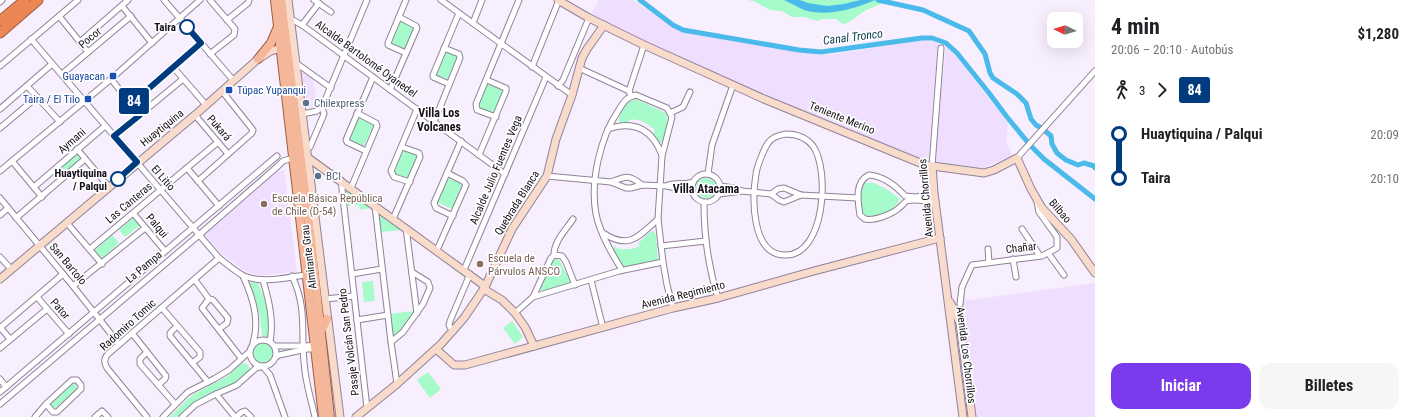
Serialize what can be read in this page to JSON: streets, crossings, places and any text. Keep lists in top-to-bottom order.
{
  "streets": {
    "main road": ["Almirante Grau"],
    "street": [
      "Pocor",
      "Alcalde Bartolomé Oyanedel",
      "Teniente Merino",
      "Huaytiquina",
      "Pukará",
      "Aymani",
      "Alcalde Julio Fuentes Vega",
      "El Litio",
      "Avenida Chorrillos",
      "Las Canteras",
      "Quebrada Blanca",
      "Bilbao",
      "Palqui",
      "Chañar",
      "San Bartolo",
      "La Pampa",
      "Avenida Regimiento",
      "Pator",
      "Radomiro Tomic",
      "Pasaje Volcán San Pedro",
      "Avenida Los Chorrillos"
    ]
  },
  "crossings": [
    ["Pocor", "El Litio"],
    ["Alcalde Bartolomé Oyanedel", "Alcalde Julio Fuentes Vega"],
    ["Alcalde Bartolomé Oyanedel", "Almirante Grau"],
    ["Teniente Merino", "Avenida Chorrillos"],
    ["Teniente Merino", "Quebrada Blanca"],
    ["Teniente Merino", "Bilbao"],
    ["Huaytiquina", "Pukará"],
    ["Huaytiquina", "El Litio"],
    ["Huaytiquina", "Almirante Grau"],
    ["Huaytiquina", "San Bartolo"],
    ["Pukará", "Las Canteras"],
    ["Aymani", "El Litio"],
    ["Aymani", "San Bartolo"],
    ["Alcalde Julio Fuentes Vega", "Quebrada Blanca"],
    ["El Litio", "Las Canteras"],
    ["El Litio", "Almirante Grau"],
    ["El Litio", "La Pampa"],
    ["El Litio", "Radomiro Tomic"],
    ["Avenida Chorrillos", "Avenida Regimiento"],
    ["Avenida Chorrillos", "Avenida Los Chorrillos"],
    ["Las Canteras", "Palqui"],
    ["Quebrada Blanca", "Avenida Regimiento"],
    ["Quebrada Blanca", "Pasaje Volcán San Pedro"],
    ["Bilbao", "Chañar"],
    ["Palqui", "La Pampa"],
    ["Chañar", "Avenida Los Chorrillos"],
    ["Almirante Grau", "La Pampa"],
    ["San Bartolo", "La Pampa"],
    ["San Bartolo", "Radomiro Tomic"],
    ["La Pampa", "Pator"]
  ],
  "districts": ["Villa Los Volcanes", "Villa Atacama"],
  "water": ["Canal Tronco"],
  "places": {
    "other": [
      "Taira",
      "Chilexpress",
      "BCI",
      "Huaytiquina / Palqui",
      "Escuela Básica República de Chile (D-54)",
      "Escuela de Párvulos ANSCO"
    ],
    "transit": ["Guayacan", "Túpac Yupanqui", "Taira / El Tilo"]
  },
  "lines": ["bus line 84"],
  "north": "left",
  "page": {
    "on_map": "84",
    "heading": ["4 min", "20:06 – 20:10 · Autobús", "$1,280"],
    "legs": ["3", "84"],
    "list": [
      {
        "name": "Huaytiquina / Palqui",
        "value": "20:09"
      },
      {
        "name": "Taira",
        "value": "20:10"
      }
    ],
    "buttons": ["Iniciar", "Billetes"]
  }
}
